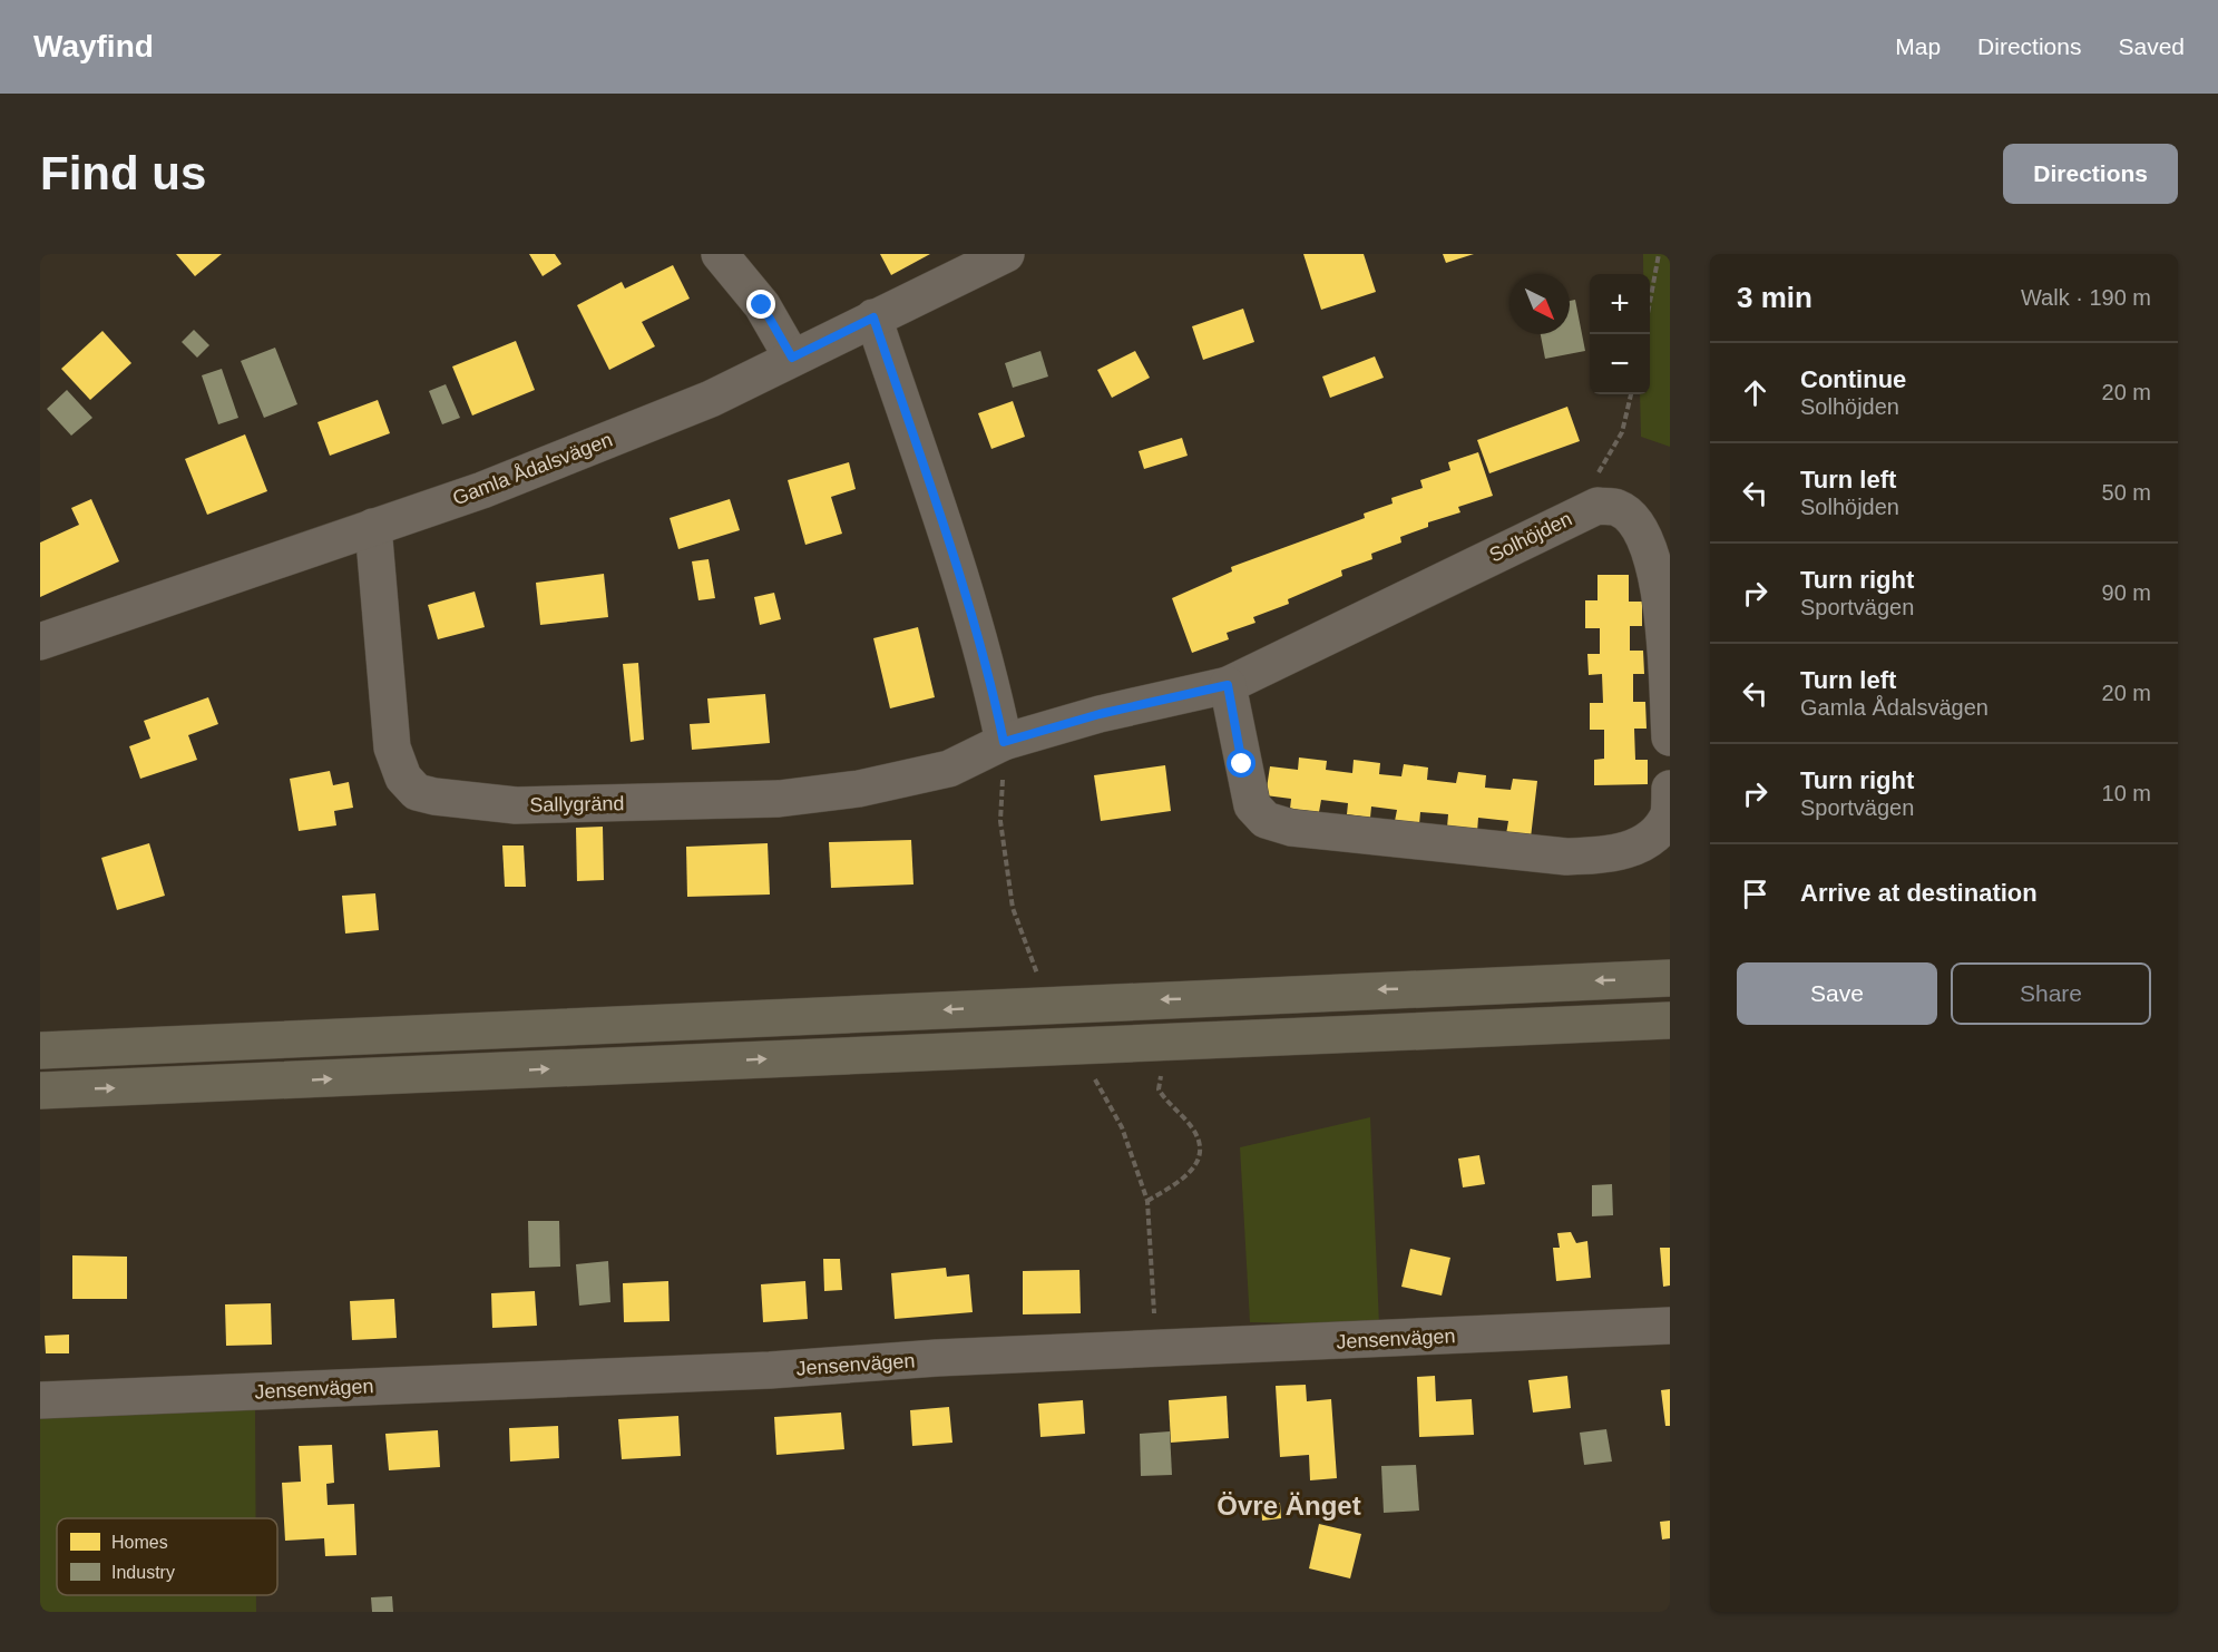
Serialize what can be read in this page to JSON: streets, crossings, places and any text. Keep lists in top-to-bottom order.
{
  "streets": {
    "street": [
      "Gamla Ådalsvägen",
      "Solhöjden",
      "Sallygränd",
      "Jensenvägen"
    ]
  },
  "crossings": [
    ["Gamla Ådalsvägen", "Sallygränd"],
    ["Solhöjden", "Sallygränd"]
  ],
  "districts": ["Övre Änget"],
  "legend": ["Homes", "Industry"],
  "north": "bottom right",
  "page": {
    "header": "Wayfind",
    "nav": ["Map", "Directions", "Saved"],
    "buttons": [
      "Directions",
      ["Save", "Share"]
    ],
    "title": "Find us",
    "heading": ["3 min", "Walk · 190 m"],
    "map_buttons": ["+", "−"],
    "list": [
      ["Continue", "Solhöjden", "20 m"],
      ["Turn left", "Solhöjden", "50 m"],
      ["Turn right", "Sportvägen", "90 m"],
      ["Turn left", "Gamla Ådalsvägen", "20 m"],
      ["Turn right", "Sportvägen", "10 m"],
      "Arrive at destination"
    ]
  }
}
